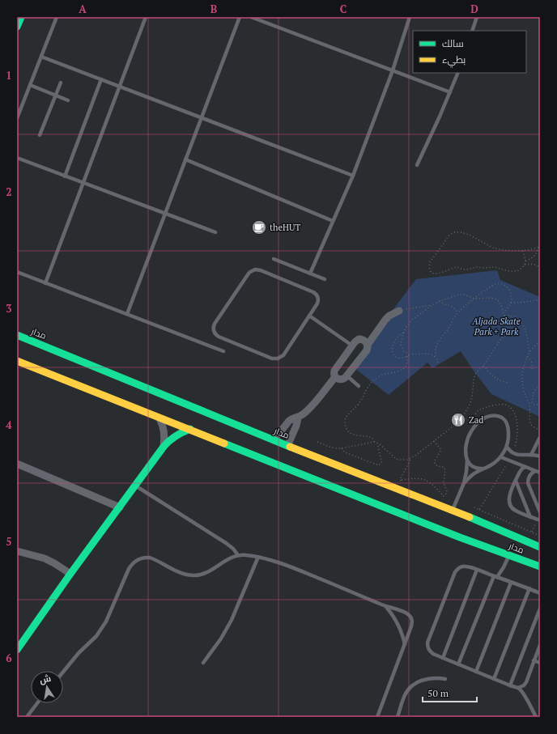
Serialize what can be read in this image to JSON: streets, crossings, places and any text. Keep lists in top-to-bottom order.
{
  "streets": {
    "street": ["مدار"]
  },
  "parks": ["Aljada Skate Park + Park"],
  "places": {
    "cafe": ["theHUT"],
    "restaurant": ["Zad"]
  },
  "legend": ["سالك", "بطيء"],
  "scale_bar": "50 m",
  "north": "top",
  "grid": {
    "columns": [
      "A",
      "B",
      "C",
      "D"
    ],
    "rows": [
      "1",
      "2",
      "3",
      "4",
      "5",
      "6"
    ]
  }
}
